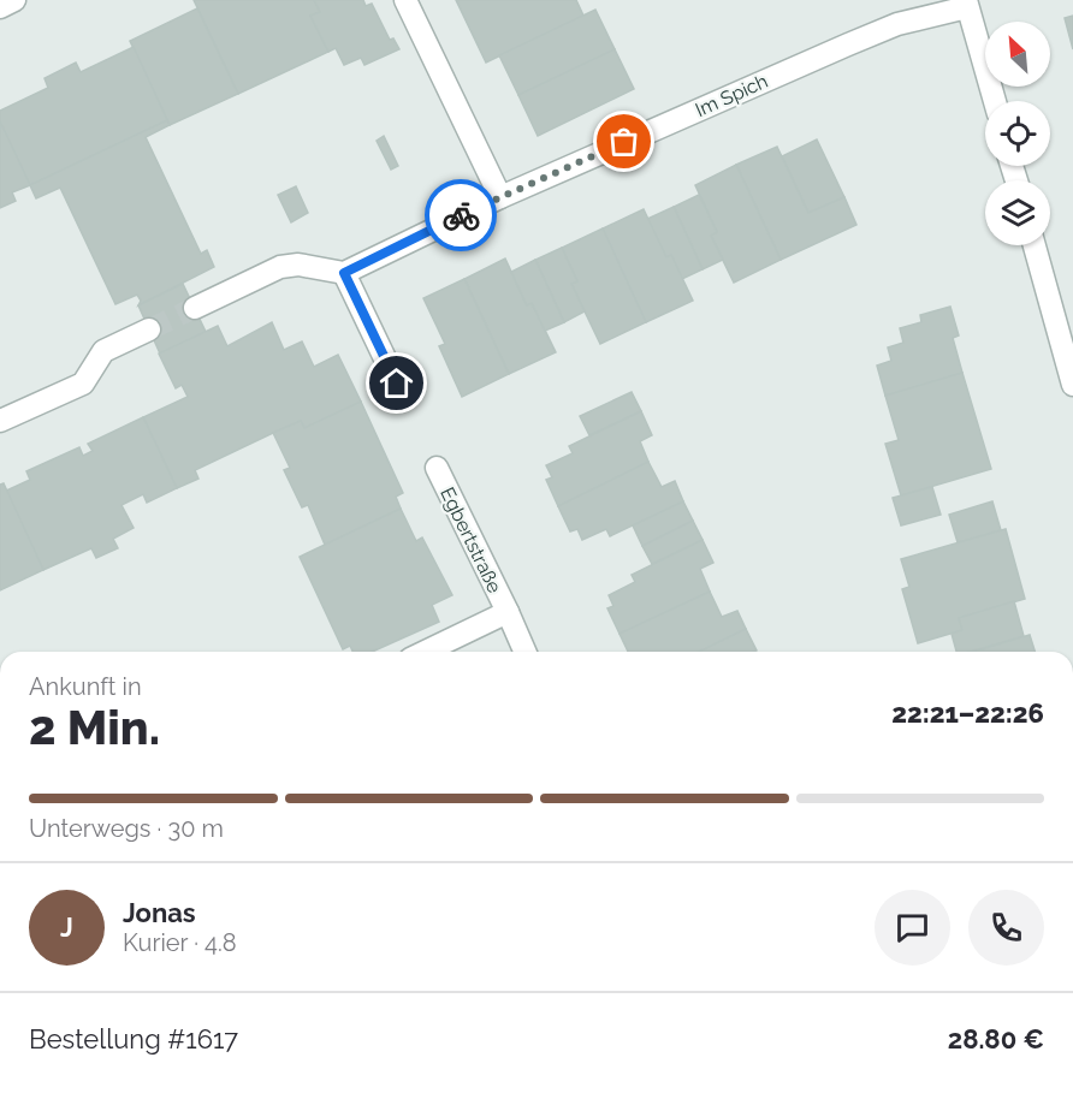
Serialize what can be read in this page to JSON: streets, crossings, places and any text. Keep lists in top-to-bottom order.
{
  "streets": {
    "street": ["Im Spich", "Egbertstraße"]
  },
  "north": "top left",
  "page": {
    "heading": ["2 Min.", "Ankunft in", "22:21–22:26"],
    "panel": [
      "Jonas",
      "Kurier · 4.8",
      "Bestellung #1617",
      "28.80 €"
    ],
    "bar": "Unterwegs · 30 m",
    "round": "J"
  }
}
